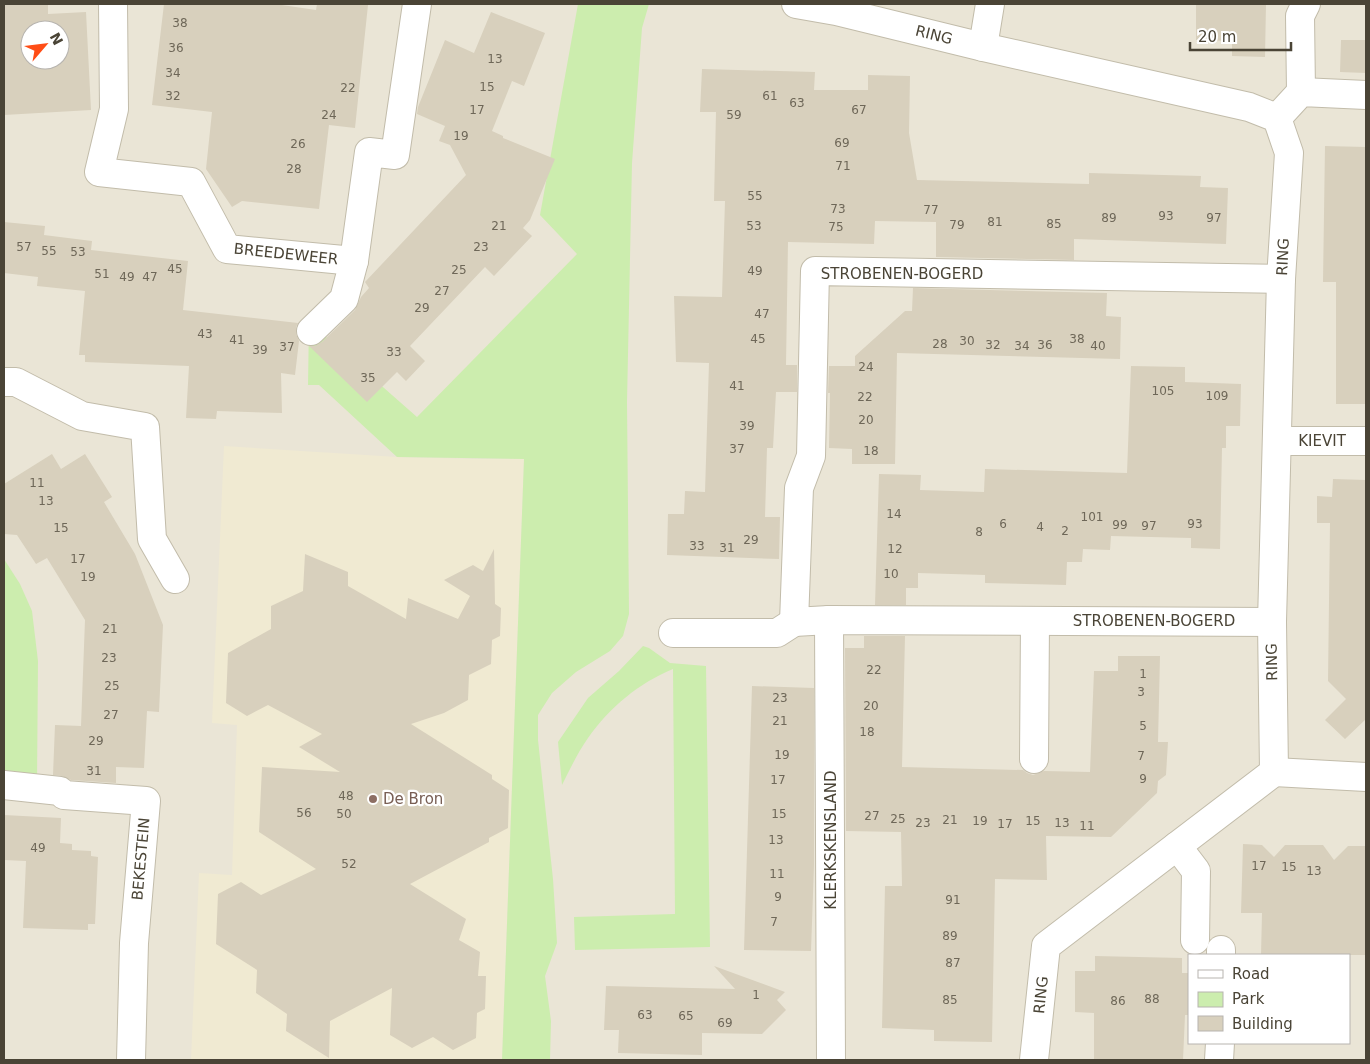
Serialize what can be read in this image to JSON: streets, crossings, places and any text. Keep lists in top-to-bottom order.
{
  "streets": {
    "street": [
      "RING",
      "BREEDEWEER",
      "STROBENEN-BOGERD",
      "KIEVIT",
      "KLERKSKENSLAND",
      "BEKESTEIN"
    ]
  },
  "crossings": [
    ["RING", "STROBENEN-BOGERD"],
    ["RING", "KIEVIT"],
    ["STROBENEN-BOGERD", "KLERKSKENSLAND"]
  ],
  "places": ["De Bron"],
  "house_numbers": [
    "38",
    "36",
    "13",
    "34",
    "15",
    "22",
    "32",
    "61",
    "63",
    "17",
    "67",
    "24",
    "59",
    "19",
    "69",
    "26",
    "71",
    "28",
    "55",
    "73",
    "77",
    "93",
    "89",
    "97",
    "81",
    "85",
    "79",
    "21",
    "53",
    "75",
    "57",
    "23",
    "55",
    "53",
    "45",
    "25",
    "49",
    "51",
    "49",
    "47",
    "27",
    "29",
    "47",
    "43",
    "45",
    "38",
    "41",
    "30",
    "28",
    "32",
    "36",
    "34",
    "40",
    "37",
    "39",
    "33",
    "24",
    "35",
    "41",
    "105",
    "109",
    "22",
    "20",
    "39",
    "37",
    "18",
    "11",
    "13",
    "14",
    "101",
    "6",
    "93",
    "99",
    "97",
    "4",
    "15",
    "2",
    "8",
    "29",
    "33",
    "31",
    "12",
    "17",
    "10",
    "19",
    "21",
    "23",
    "22",
    "1",
    "25",
    "3",
    "23",
    "20",
    "27",
    "21",
    "5",
    "18",
    "29",
    "19",
    "7",
    "31",
    "9",
    "17",
    "48",
    "56",
    "50",
    "15",
    "27",
    "25",
    "21",
    "19",
    "15",
    "23",
    "13",
    "17",
    "11",
    "13",
    "49",
    "52",
    "17",
    "15",
    "13",
    "11",
    "9",
    "91",
    "7",
    "89",
    "87",
    "1",
    "88",
    "85",
    "86",
    "63",
    "65",
    "69"
  ],
  "legend": ["Road", "Park", "Building"],
  "scale_bar": "20 m",
  "north": "top right"
}
